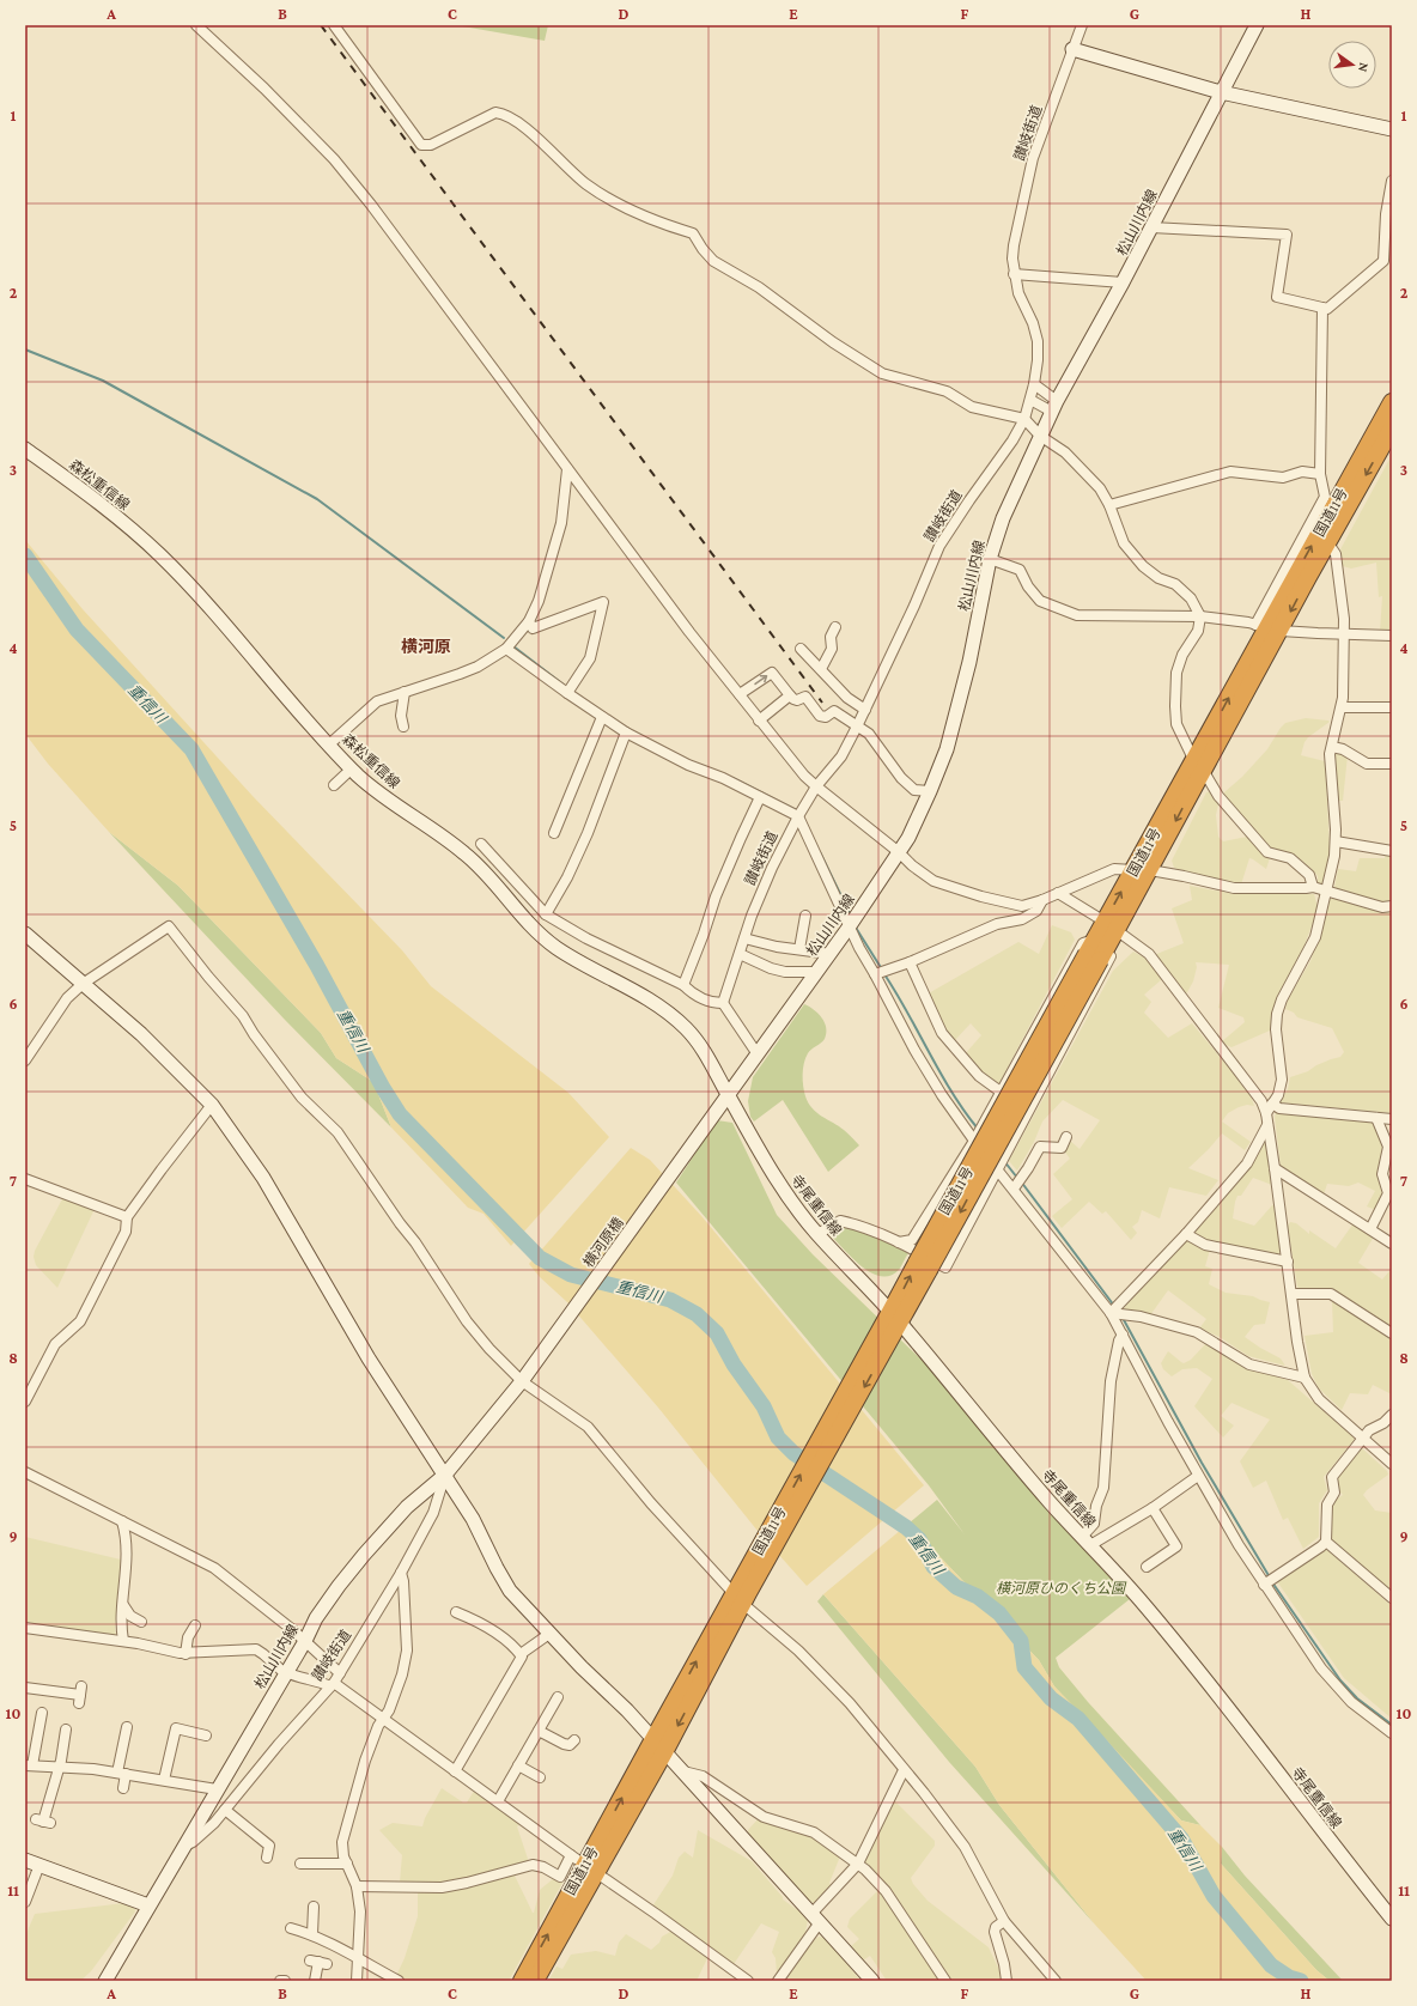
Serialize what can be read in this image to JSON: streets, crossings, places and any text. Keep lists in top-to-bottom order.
{
  "streets": {
    "highway": ["国道11号"],
    "main road": [
      "松山川内線",
      "森松重信線",
      "寺尾重信線",
      "横河原橋"
    ],
    "street": ["讃岐街道"]
  },
  "crossings": [
    ["讃岐街道", "松山川内線"],
    ["松山川内線", "森松重信線"],
    ["松山川内線", "寺尾重信線"],
    ["松山川内線", "横河原橋"],
    ["森松重信線", "寺尾重信線"],
    ["国道11号", "寺尾重信線"]
  ],
  "districts": ["横河原"],
  "water": ["重信川"],
  "parks": ["横河原ひのくち公園"],
  "north": "right",
  "grid": {
    "columns": [
      "A",
      "B",
      "C",
      "D",
      "E",
      "F",
      "G",
      "H"
    ],
    "rows": [
      "1",
      "2",
      "3",
      "4",
      "5",
      "6",
      "7",
      "8",
      "9",
      "10",
      "11"
    ]
  }
}
